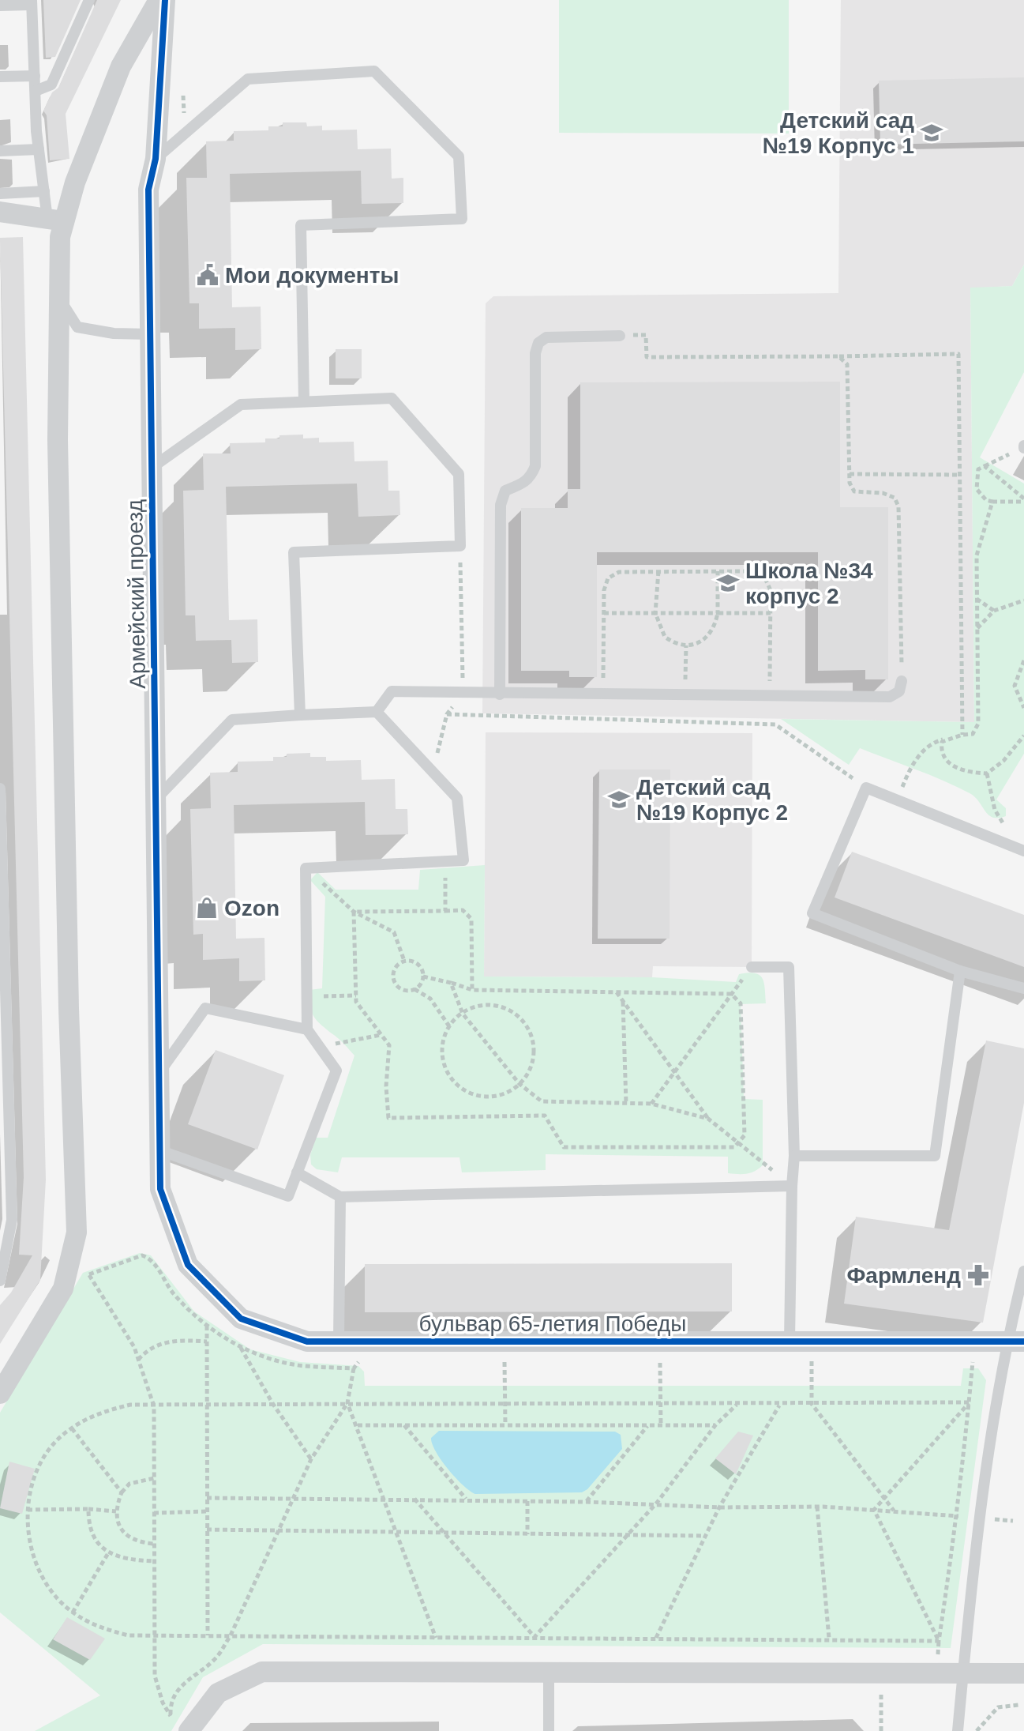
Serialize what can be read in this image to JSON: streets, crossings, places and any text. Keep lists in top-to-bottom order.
{
  "streets": {
    "street": ["Армейский проезд", "бульвар 65-летия Победы"]
  },
  "crossings": [
    ["Армейский проезд", "бульвар 65-летия Победы"]
  ],
  "places": {
    "school or university": ["Детский сад №19 Корпус 1", "Школа №34 корпус 2", "Детский сад №19 Корпус 2"],
    "public building": ["Мои документы"],
    "shop": ["Ozon"],
    "pharmacy": ["Фармленд"]
  }
}
